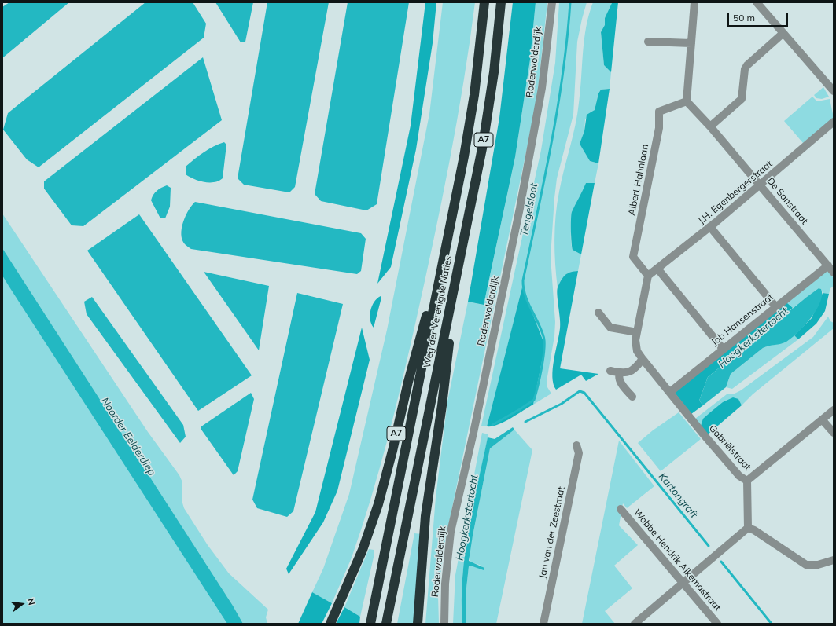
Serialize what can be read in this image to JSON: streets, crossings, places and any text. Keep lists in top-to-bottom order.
{
  "streets": {
    "highway": ["A7", "Weg der Verenigde Naties"],
    "street": [
      "Roderwolderdijk",
      "Albert Hahnlaan",
      "J.H. Egenbergerstraat",
      "De Sanstraat",
      "Job Hansenstraat",
      "Gabriëlstraat",
      "Jan van der Zeestraat",
      "Wobbe Hendrik Alkemastraat"
    ]
  },
  "crossings": [
    ["A7", "Weg der Verenigde Naties"],
    ["Albert Hahnlaan", "J.H. Egenbergerstraat"],
    ["Albert Hahnlaan", "De Sanstraat"],
    ["J.H. Egenbergerstraat", "De Sanstraat"],
    ["De Sanstraat", "Job Hansenstraat"],
    ["Job Hansenstraat", "Gabriëlstraat"]
  ],
  "water": [
    "Tengelsloot",
    "Hoogkerkstertocht",
    "Noorder Eelderdiep",
    "Kartongraft"
  ],
  "scale_bar": "50 m",
  "north": "right"
}
